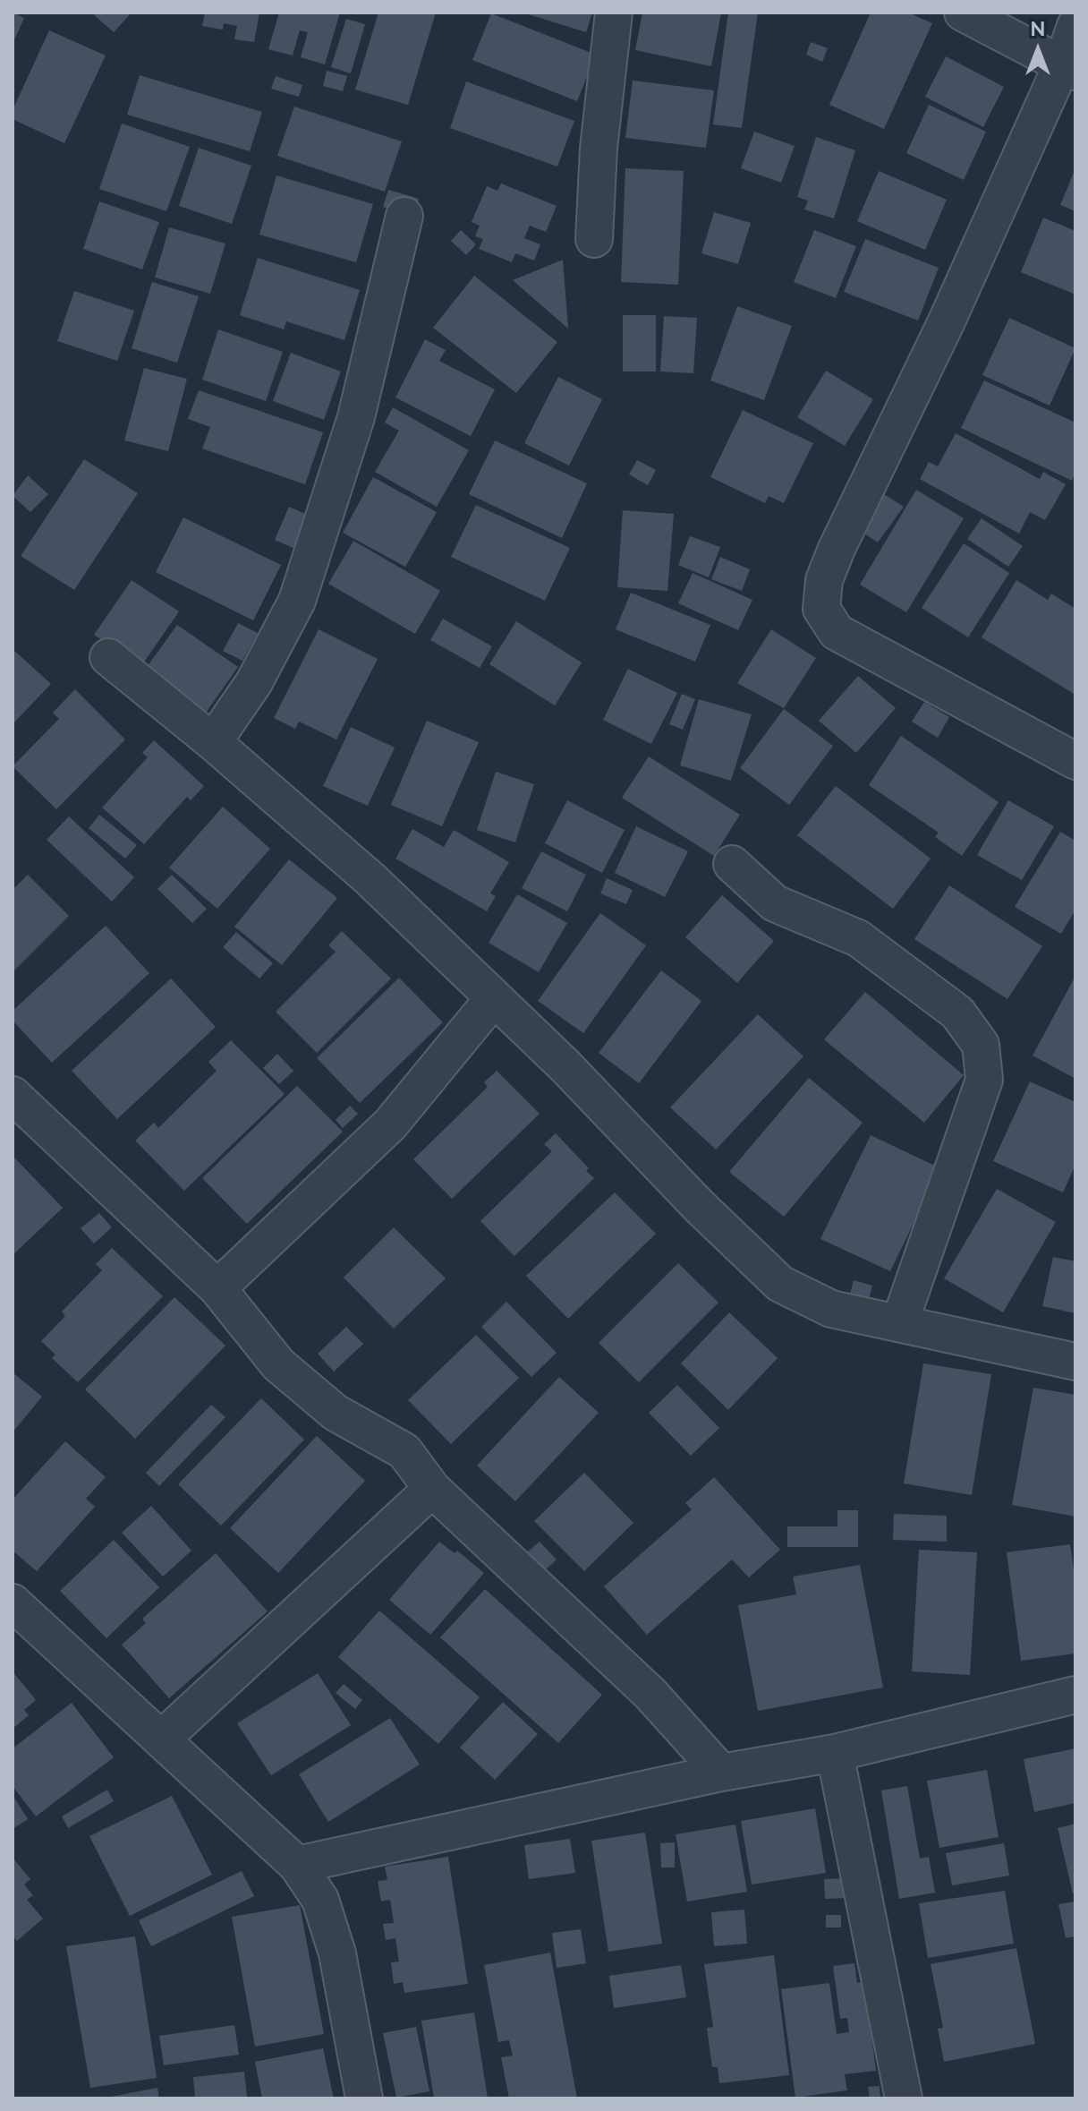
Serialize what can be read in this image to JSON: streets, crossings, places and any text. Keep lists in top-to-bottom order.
{
  "north": "top"
}
